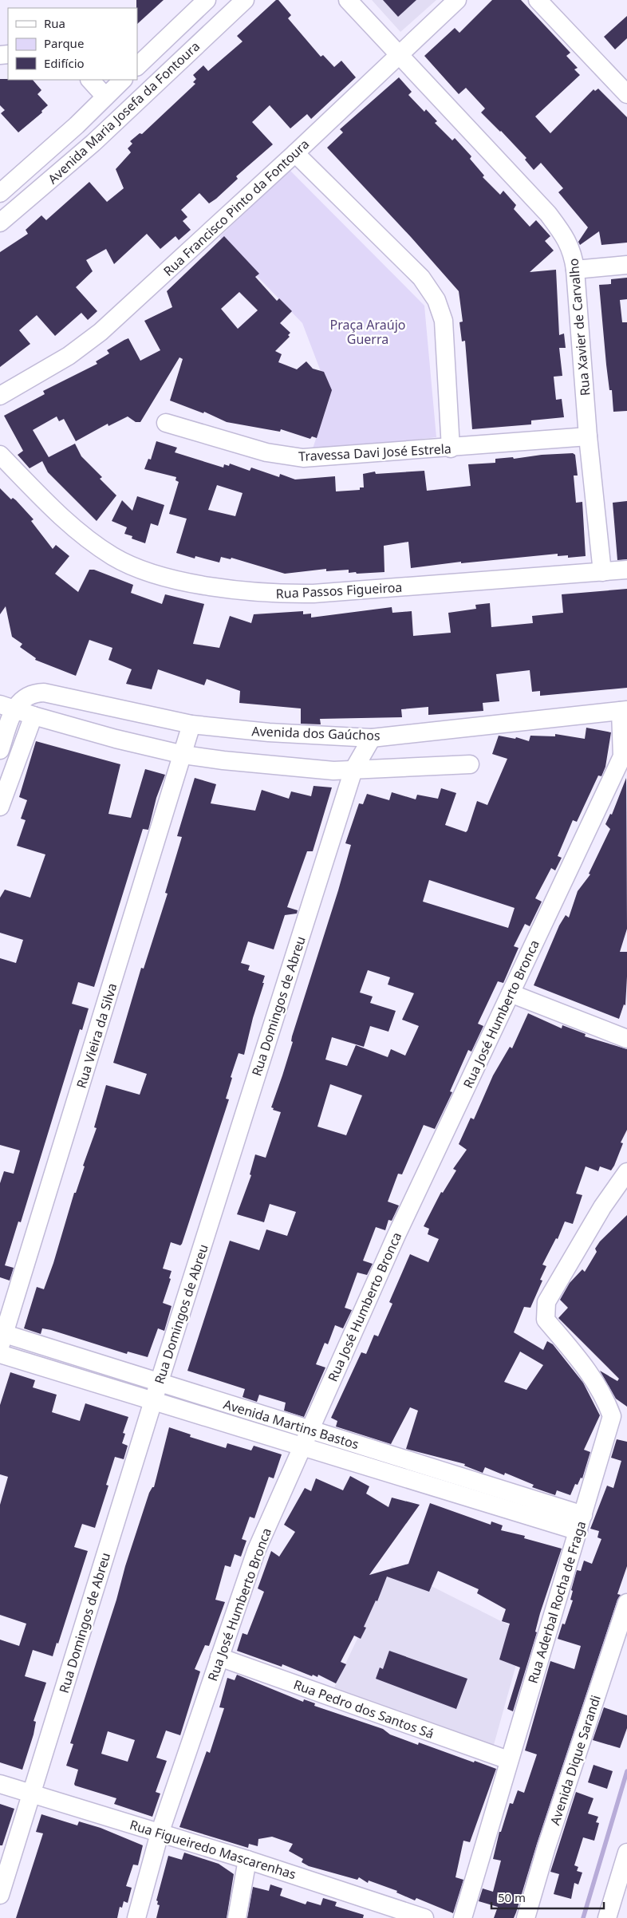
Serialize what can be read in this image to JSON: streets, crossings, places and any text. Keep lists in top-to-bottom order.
{
  "streets": {
    "street": [
      "Avenida Maria Josefa da Fontoura",
      "Rua Francisco Pinto da Fontoura",
      "Rua Xavier de Carvalho",
      "Travessa Davi José Estrela",
      "Rua Passos Figueiroa",
      "Avenida dos Gaúchos",
      "Rua Domingos de Abreu",
      "Rua José Humberto Bronca",
      "Rua Vieira da Silva",
      "Avenida Martins Bastos",
      "Rua Aderbal Rocha de Fraga",
      "Rua Pedro dos Santos Sá",
      "Avenida Dique Sarandi",
      "Rua Figueiredo Mascarenhas"
    ]
  },
  "crossings": [
    ["Rua Francisco Pinto da Fontoura", "Rua Xavier de Carvalho"],
    ["Rua Xavier de Carvalho", "Travessa Davi José Estrela"],
    ["Rua Xavier de Carvalho", "Rua Passos Figueiroa"],
    ["Avenida dos Gaúchos", "Rua Domingos de Abreu"],
    ["Avenida dos Gaúchos", "Rua José Humberto Bronca"],
    ["Avenida dos Gaúchos", "Rua Vieira da Silva"],
    ["Rua Domingos de Abreu", "Avenida Martins Bastos"],
    ["Rua Domingos de Abreu", "Rua Figueiredo Mascarenhas"],
    ["Rua José Humberto Bronca", "Avenida Martins Bastos"],
    ["Rua José Humberto Bronca", "Rua Pedro dos Santos Sá"],
    ["Rua José Humberto Bronca", "Rua Figueiredo Mascarenhas"],
    ["Rua Vieira da Silva", "Avenida Martins Bastos"],
    ["Avenida Martins Bastos", "Rua Aderbal Rocha de Fraga"],
    ["Rua Aderbal Rocha de Fraga", "Rua Pedro dos Santos Sá"]
  ],
  "parks": ["Praça Araújo Guerra"],
  "legend": ["Rua", "Parque", "Edifício"],
  "scale_bar": "50 m"
}
